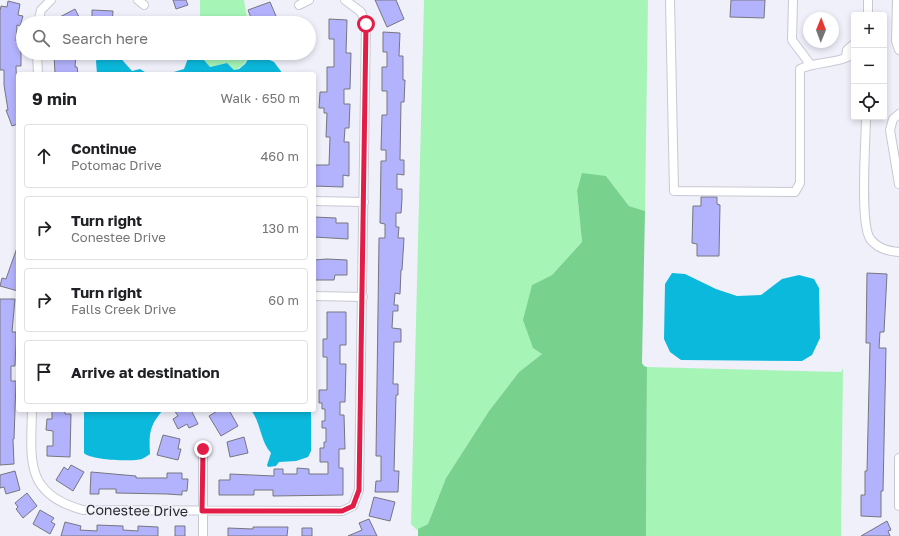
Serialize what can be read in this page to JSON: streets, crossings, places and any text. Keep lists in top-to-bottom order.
{
  "streets": {
    "street": ["Conestee Drive"]
  },
  "north": "top",
  "page": {
    "map_buttons": ["+", "−"],
    "search": "Search here",
    "heading": ["9 min", "Walk · 650 m"],
    "list": [
      ["Continue", "Potomac Drive", "460 m"],
      ["Turn right", "Conestee Drive", "130 m"],
      ["Turn right", "Falls Creek Drive", "60 m"],
      "Arrive at destination"
    ]
  }
}
